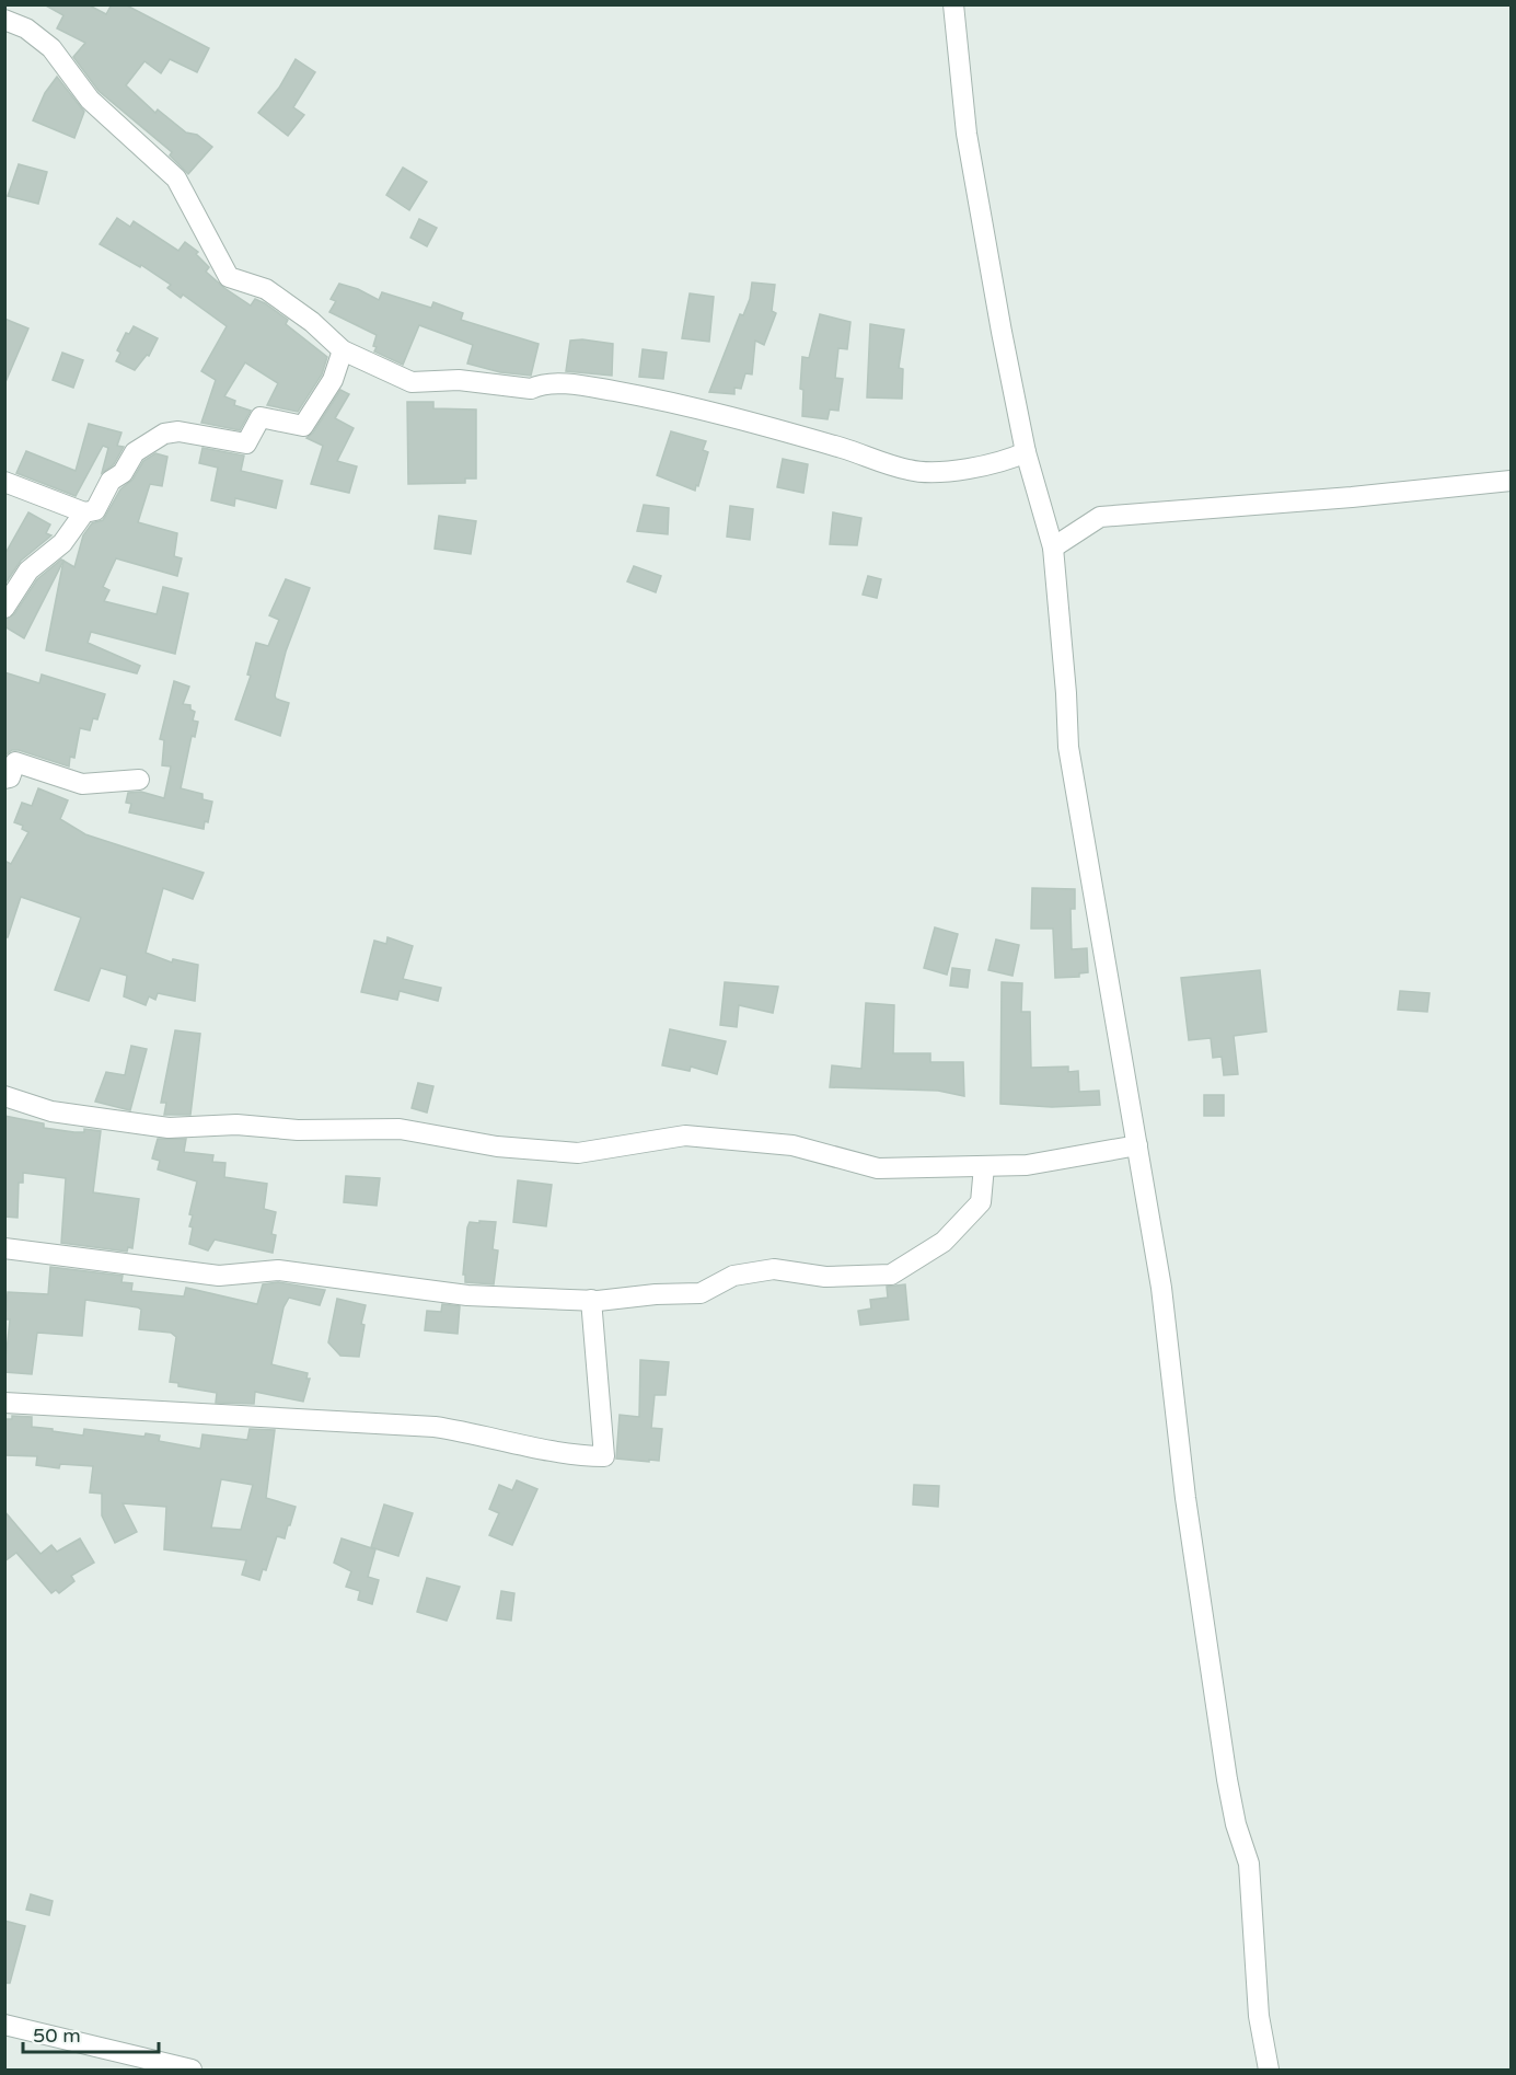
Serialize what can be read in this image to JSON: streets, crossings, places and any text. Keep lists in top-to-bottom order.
{
  "scale_bar": "50 m"
}
